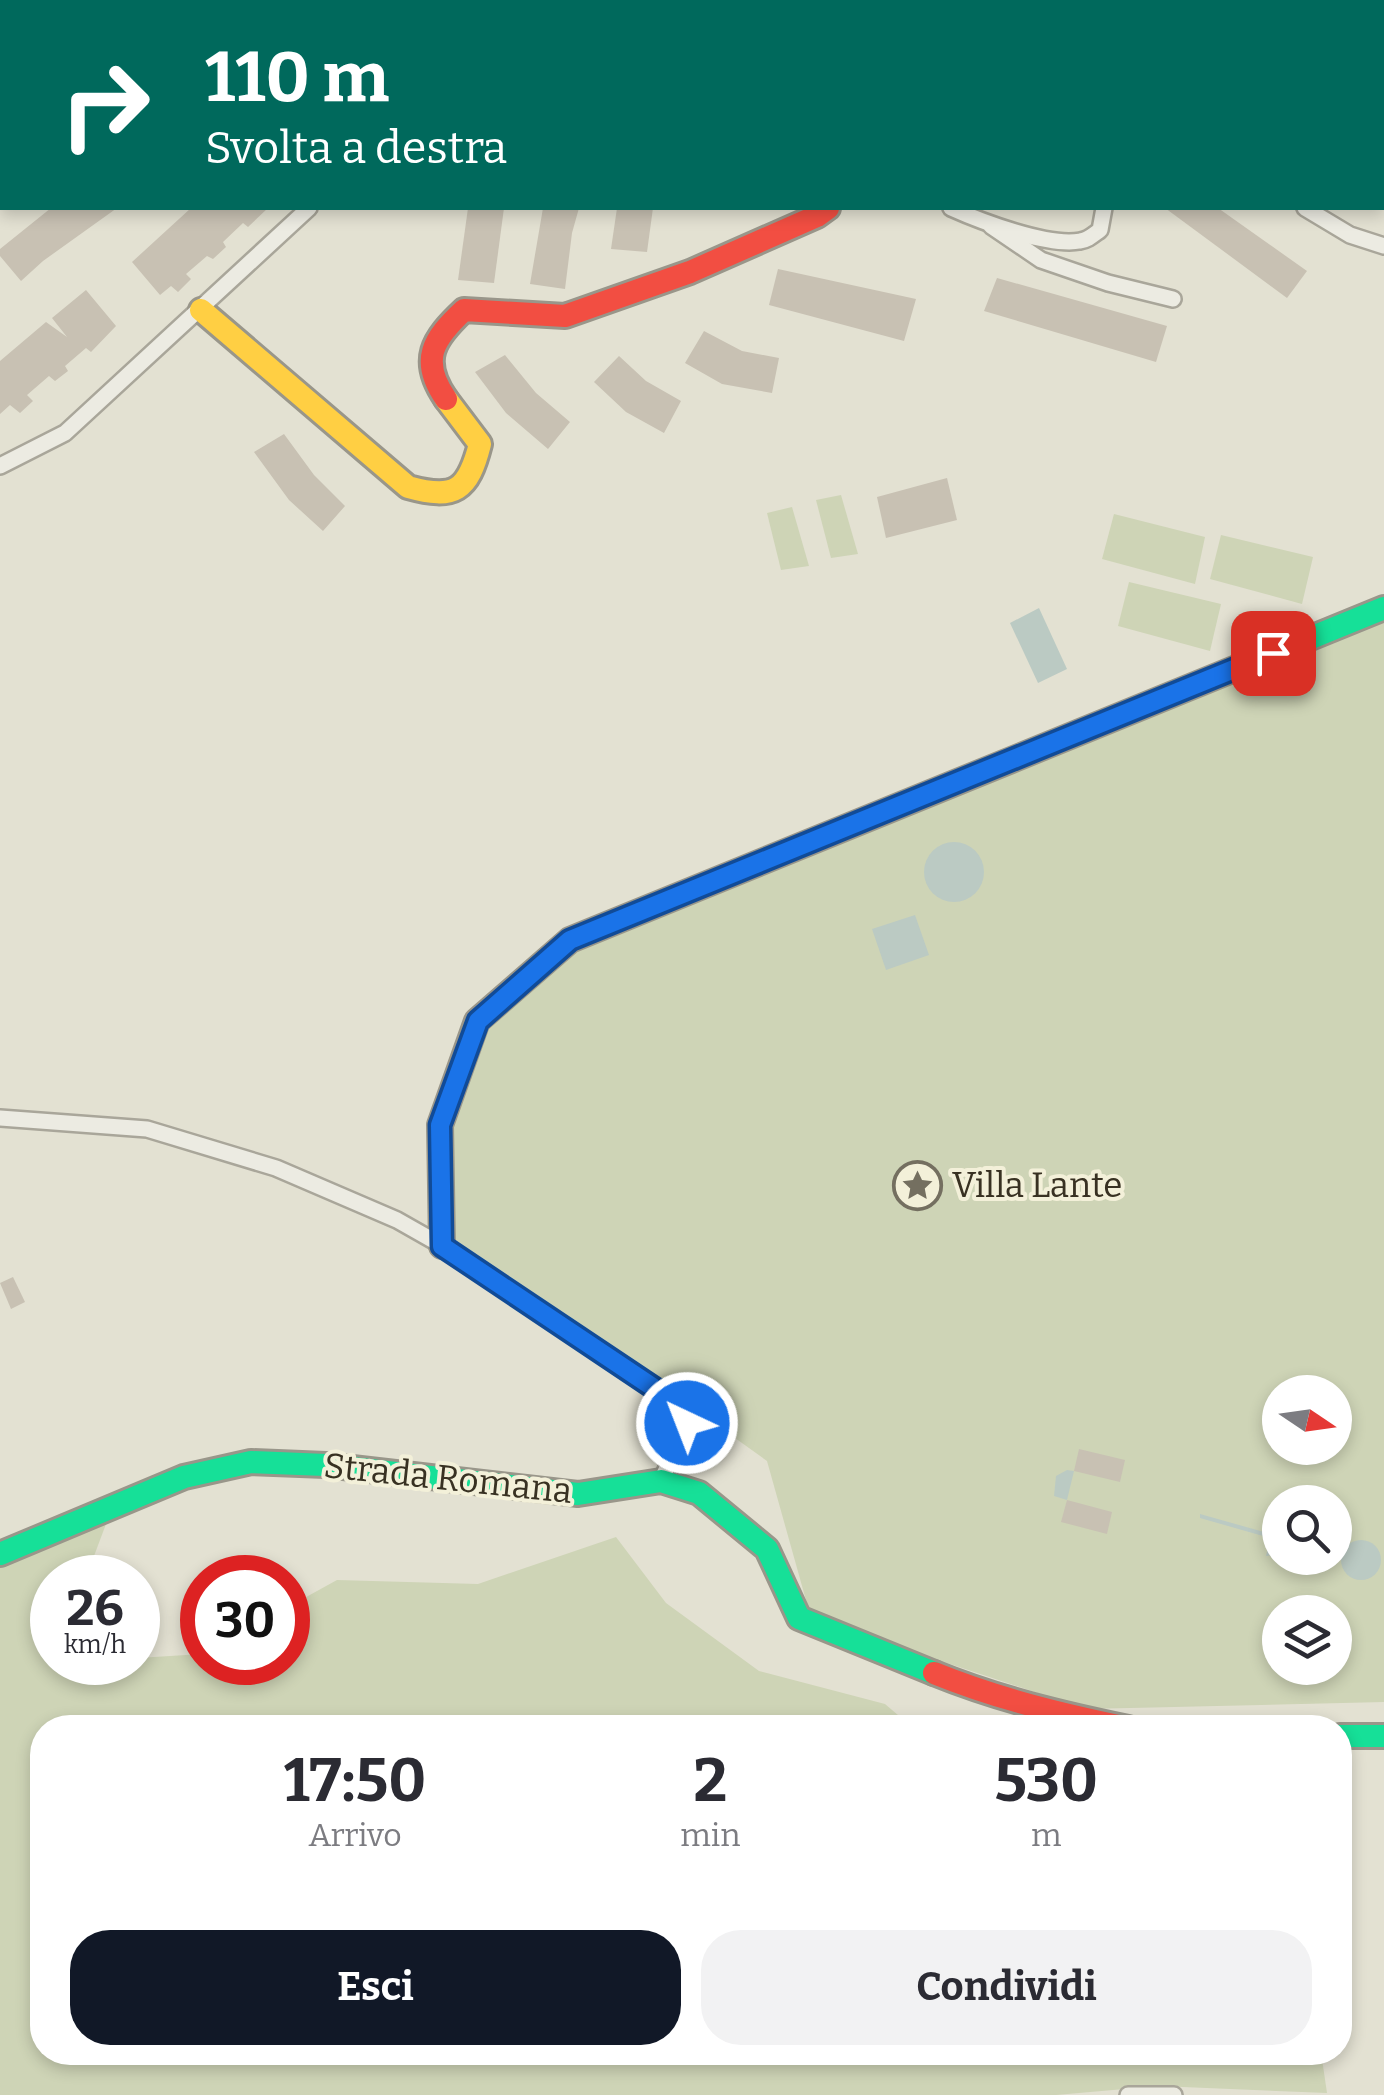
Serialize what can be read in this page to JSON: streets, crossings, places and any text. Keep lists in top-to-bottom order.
{
  "streets": {
    "street": ["Strada Romana"]
  },
  "places": {
    "place": ["Villa Lante"]
  },
  "north": "right",
  "page": {
    "turn": ["110 m", "Svolta a destra"],
    "speed": "26 km/h",
    "limit": "30",
    "eta": [
      "17:50",
      "Arrivo",
      "2",
      "min",
      "530",
      "m"
    ],
    "buttons": ["Esci", "Condividi"]
  }
}
